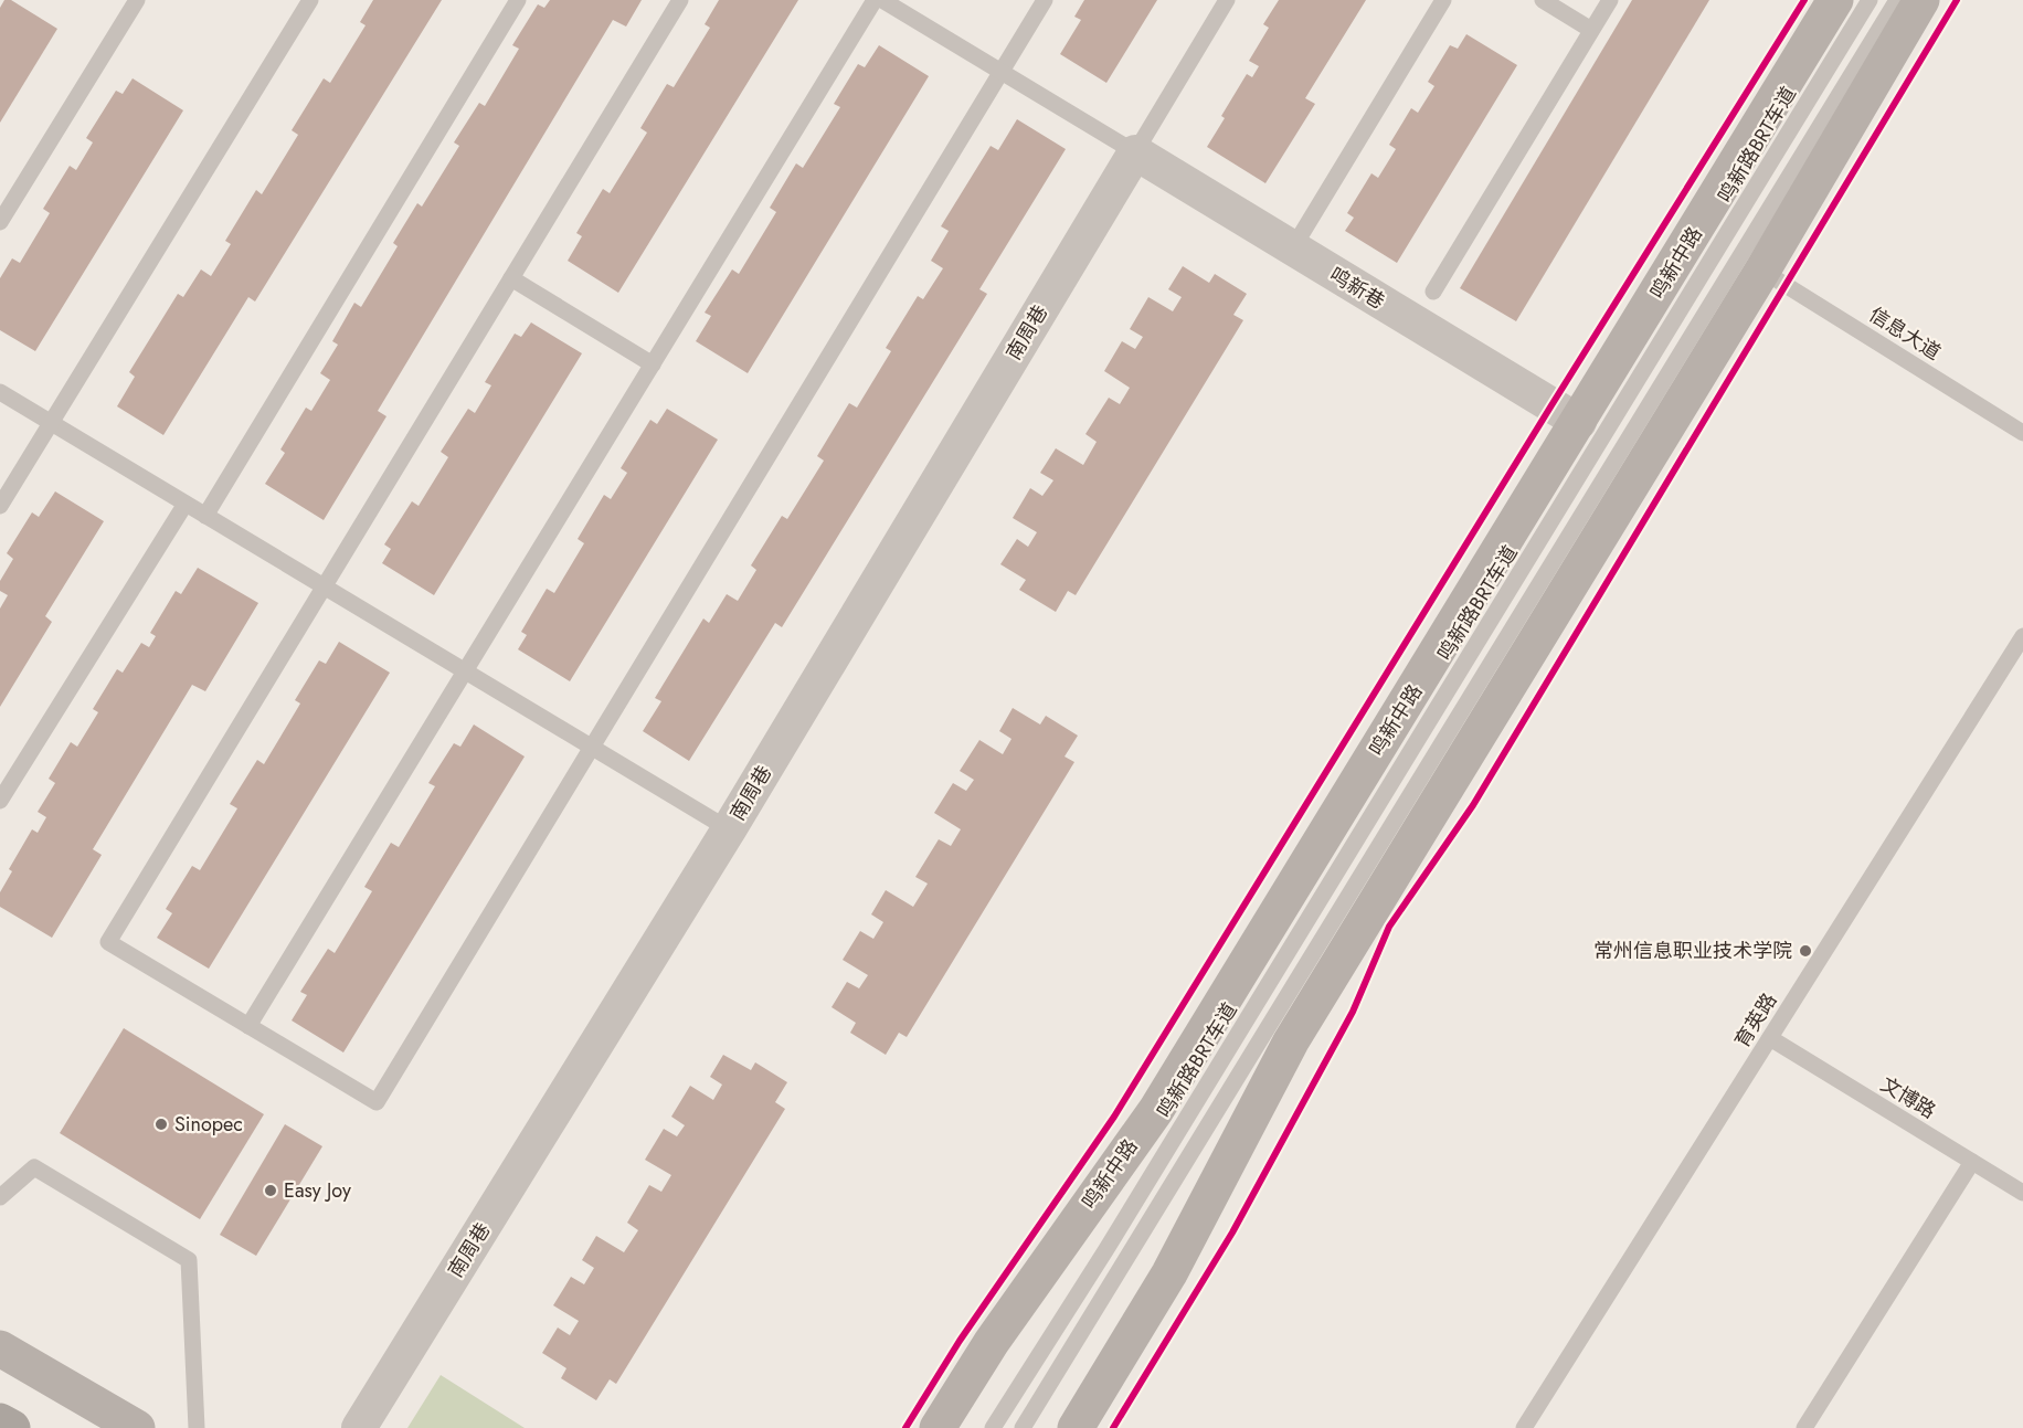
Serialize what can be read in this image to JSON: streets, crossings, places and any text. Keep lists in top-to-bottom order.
{
  "streets": {
    "main road": ["鸣新中路"],
    "street": ["鸣新巷", "南周巷"],
    "lane": [
      "鸣新路BRT车道",
      "信息大道",
      "育英路",
      "文博路"
    ]
  },
  "crossings": [
    ["鸣新中路", "鸣新巷"],
    ["鸣新巷", "南周巷"],
    ["育英路", "文博路"]
  ],
  "places": ["常州信息职业技术学院", "Sinopec", "Easy Joy"]
}
